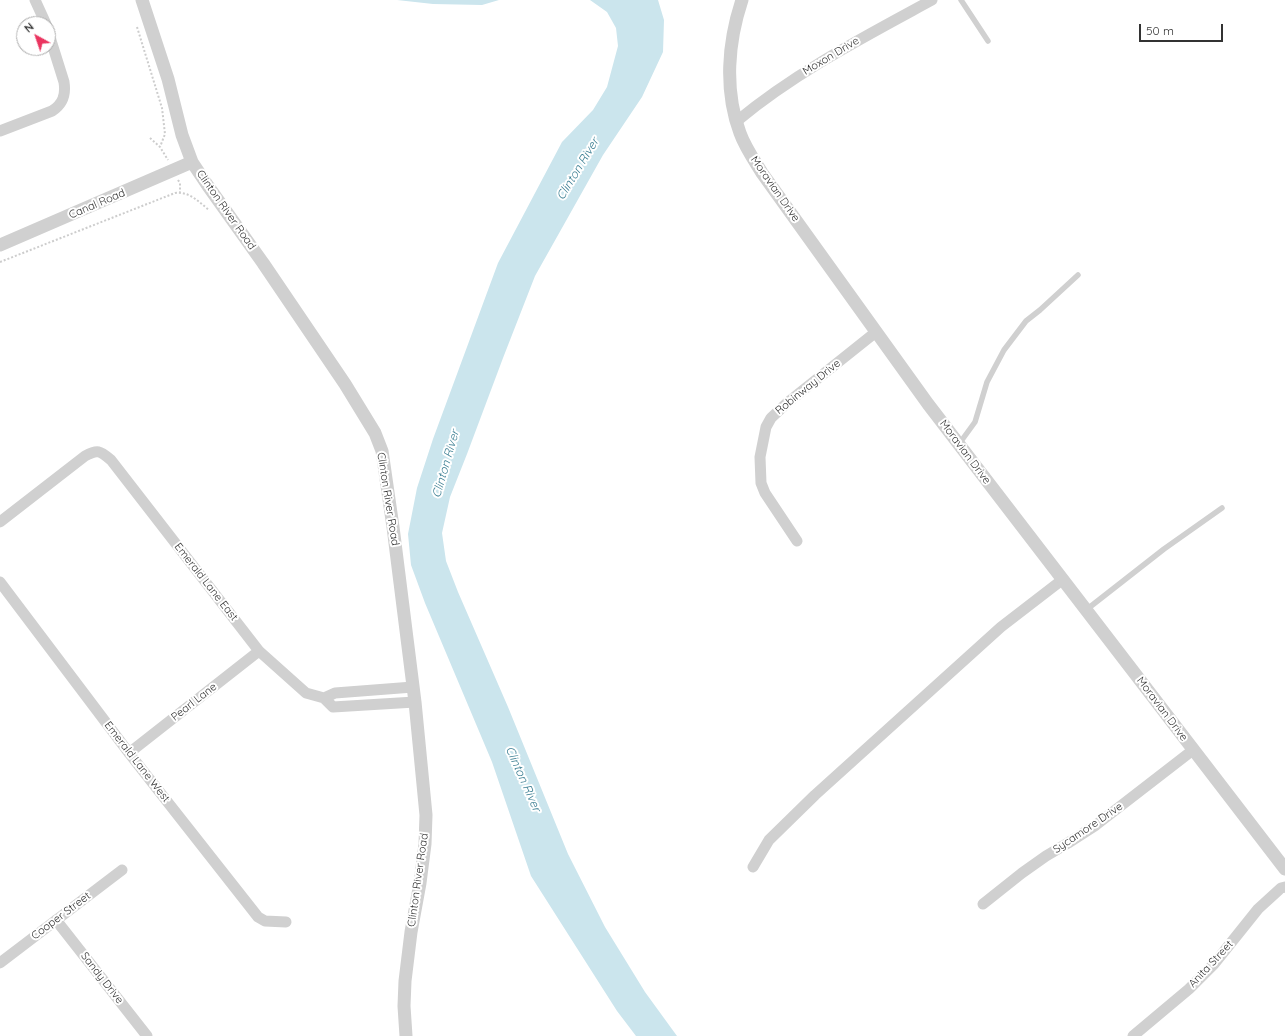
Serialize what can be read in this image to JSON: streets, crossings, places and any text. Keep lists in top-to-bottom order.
{
  "streets": {
    "street": [
      "Moxon Drive",
      "Moravian Drive",
      "Canal Road",
      "Clinton River Road",
      "Robinway Drive",
      "Emerald Lane East",
      "Pearl Lane",
      "Emerald Lane West",
      "Sycamore Drive",
      "Cooper Street",
      "Anita Street",
      "Sandy Drive"
    ]
  },
  "crossings": [
    ["Moxon Drive", "Moravian Drive"],
    ["Moravian Drive", "Robinway Drive"],
    ["Moravian Drive", "Sycamore Drive"],
    ["Canal Road", "Clinton River Road"],
    ["Clinton River Road", "Emerald Lane East"],
    ["Emerald Lane East", "Pearl Lane"],
    ["Pearl Lane", "Emerald Lane West"],
    ["Cooper Street", "Sandy Drive"]
  ],
  "water": ["Clinton River"],
  "scale_bar": "50 m",
  "north": "top left"
}
